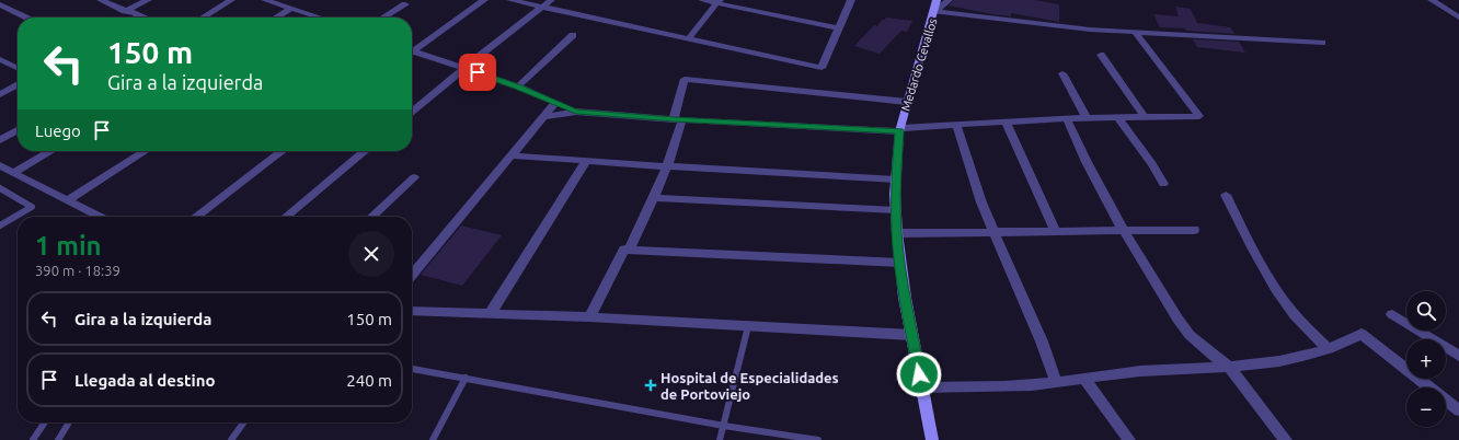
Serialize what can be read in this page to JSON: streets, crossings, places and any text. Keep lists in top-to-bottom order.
{
  "streets": {
    "street": ["Medardo Cevallos"]
  },
  "places": {
    "health": ["Hospital de Especialidades de Portoviejo"]
  },
  "page": {
    "turn": ["150 m", "Gira a la izquierda"],
    "then": "Luego",
    "heading": ["1 min", "390 m · 18:39"],
    "map_buttons": ["+", "−"],
    "list": [
      {
        "name": "Gira a la izquierda",
        "value": "150 m"
      },
      {
        "name": "Llegada al destino",
        "value": "240 m"
      }
    ]
  }
}
